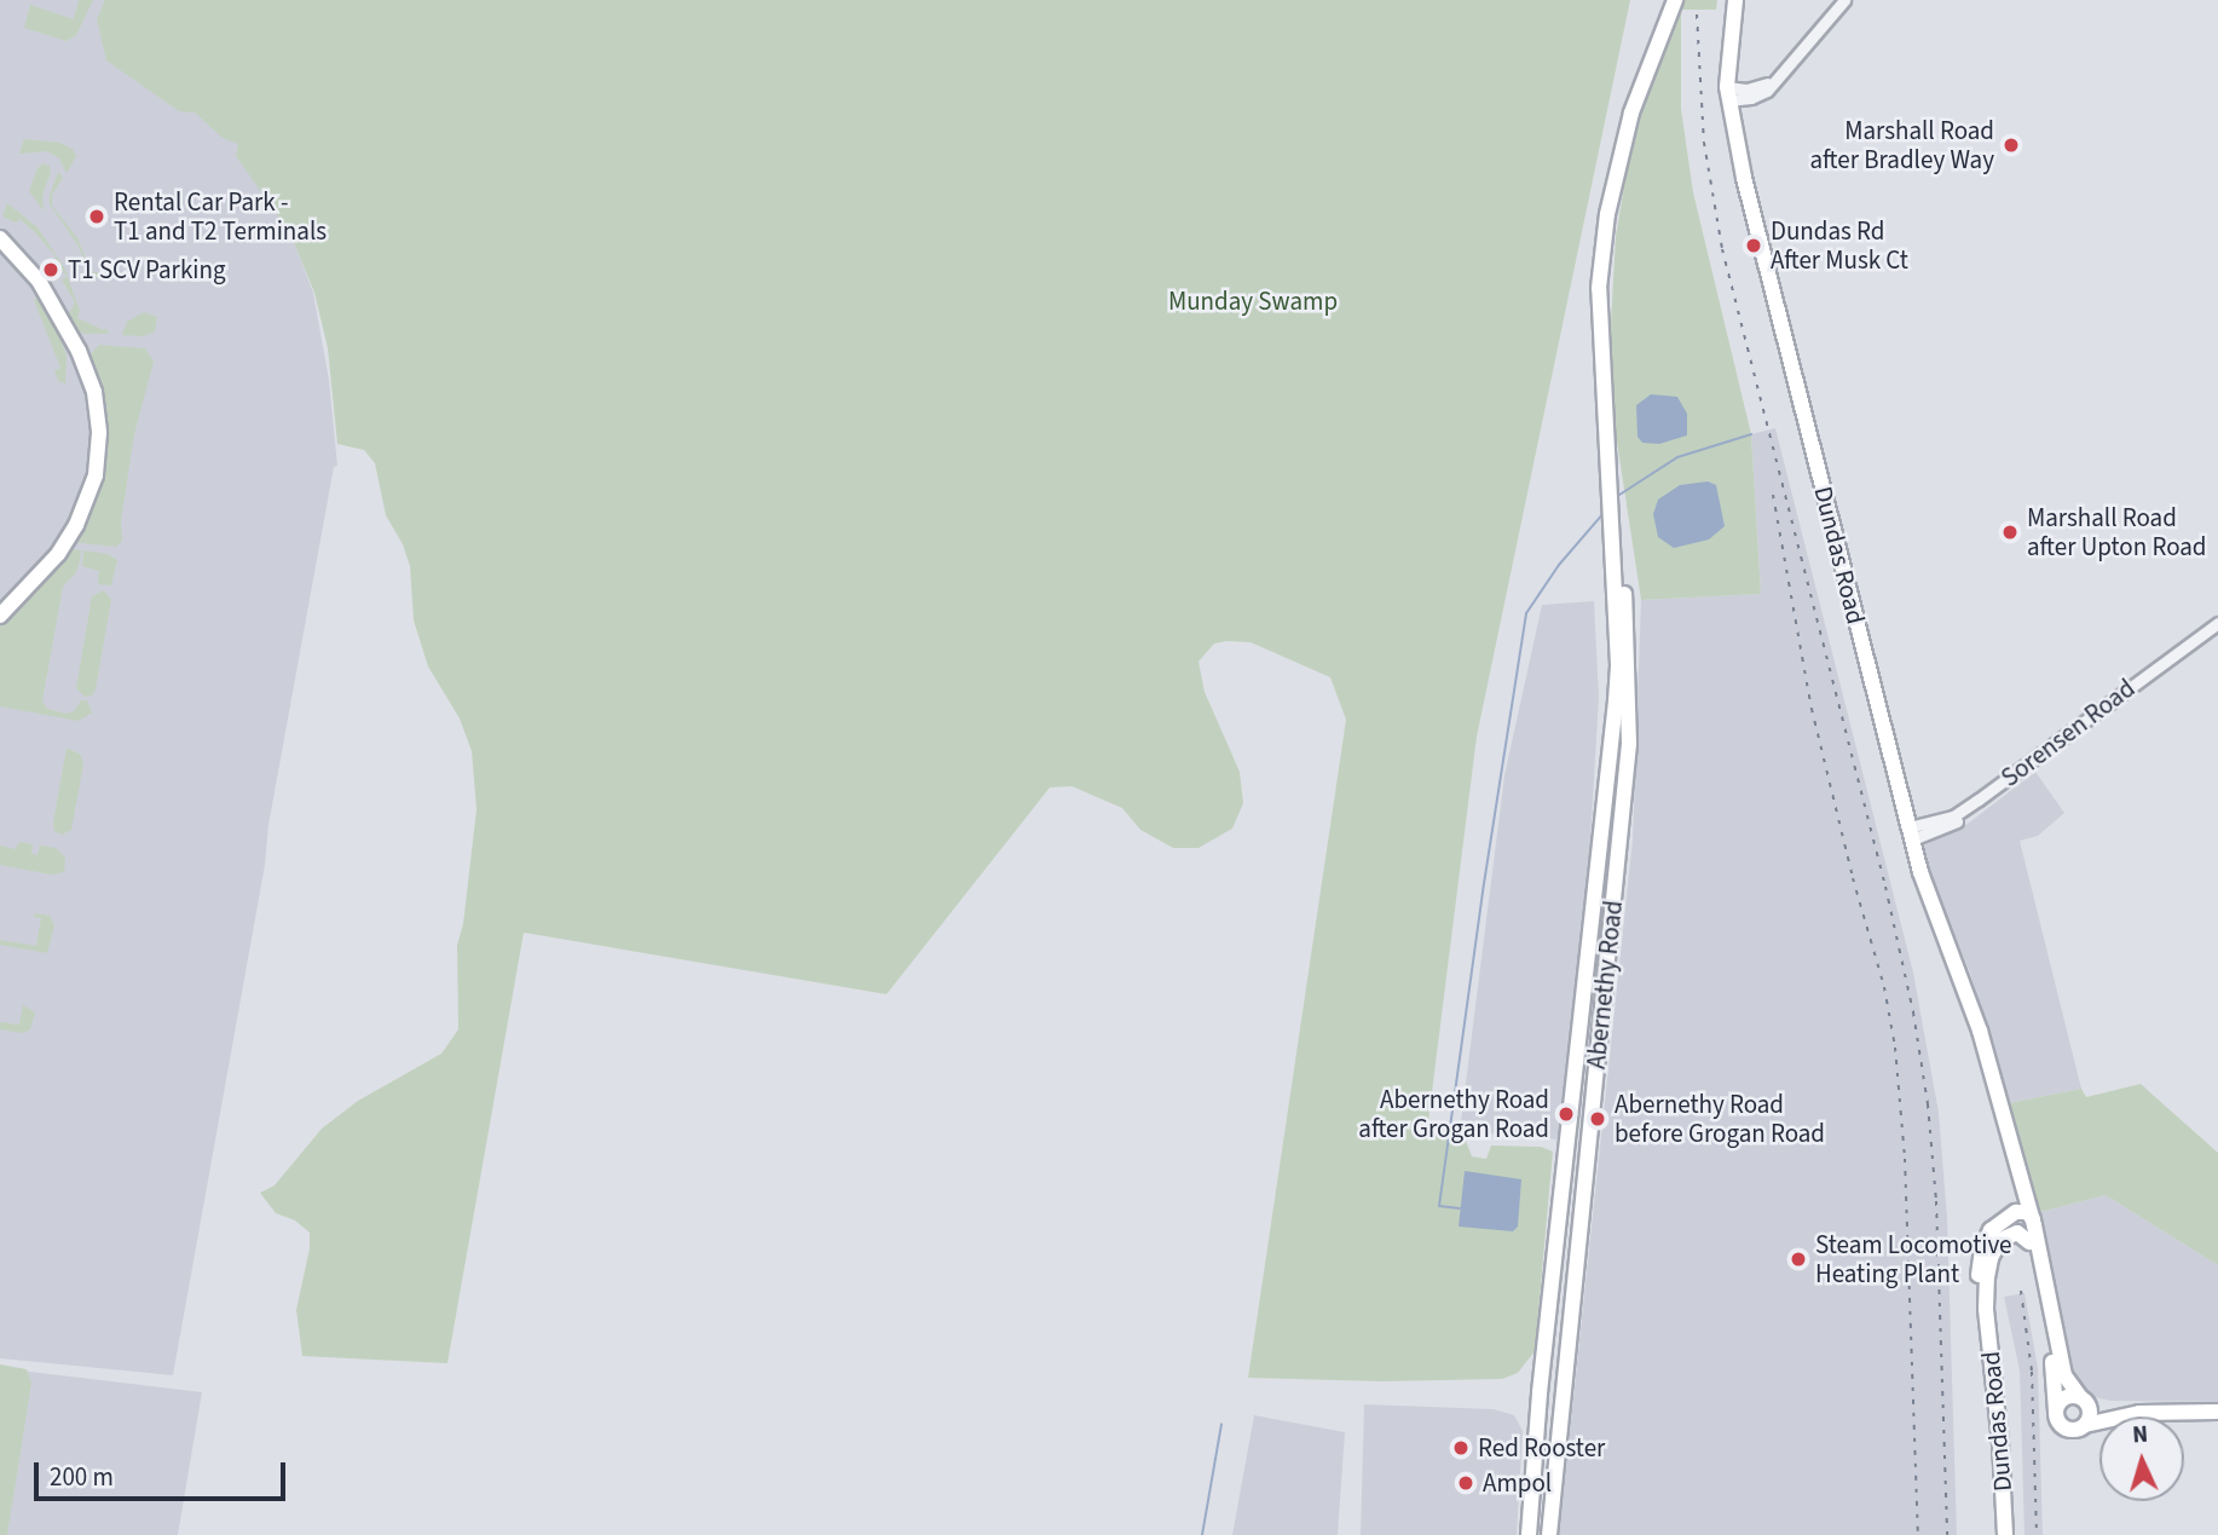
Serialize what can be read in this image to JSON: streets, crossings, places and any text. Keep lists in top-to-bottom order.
{
  "streets": {
    "main road": ["Dundas Road", "Abernethy Road"],
    "street": ["Sorensen Road"]
  },
  "crossings": [
    ["Dundas Road", "Sorensen Road"]
  ],
  "parks": ["Munday Swamp"],
  "places": [
    "Marshall Road after Bradley Way",
    "Rental Car Park - T1 and T2 Terminals",
    "Dundas Rd After Musk Ct",
    "T1 SCV Parking",
    "Marshall Road after Upton Road",
    "Abernethy Road after Grogan Road",
    "Abernethy Road before Grogan Road",
    "Steam Locomotive Heating Plant",
    "Red Rooster",
    "Ampol"
  ],
  "scale_bar": "200 m",
  "north": "top"
}
